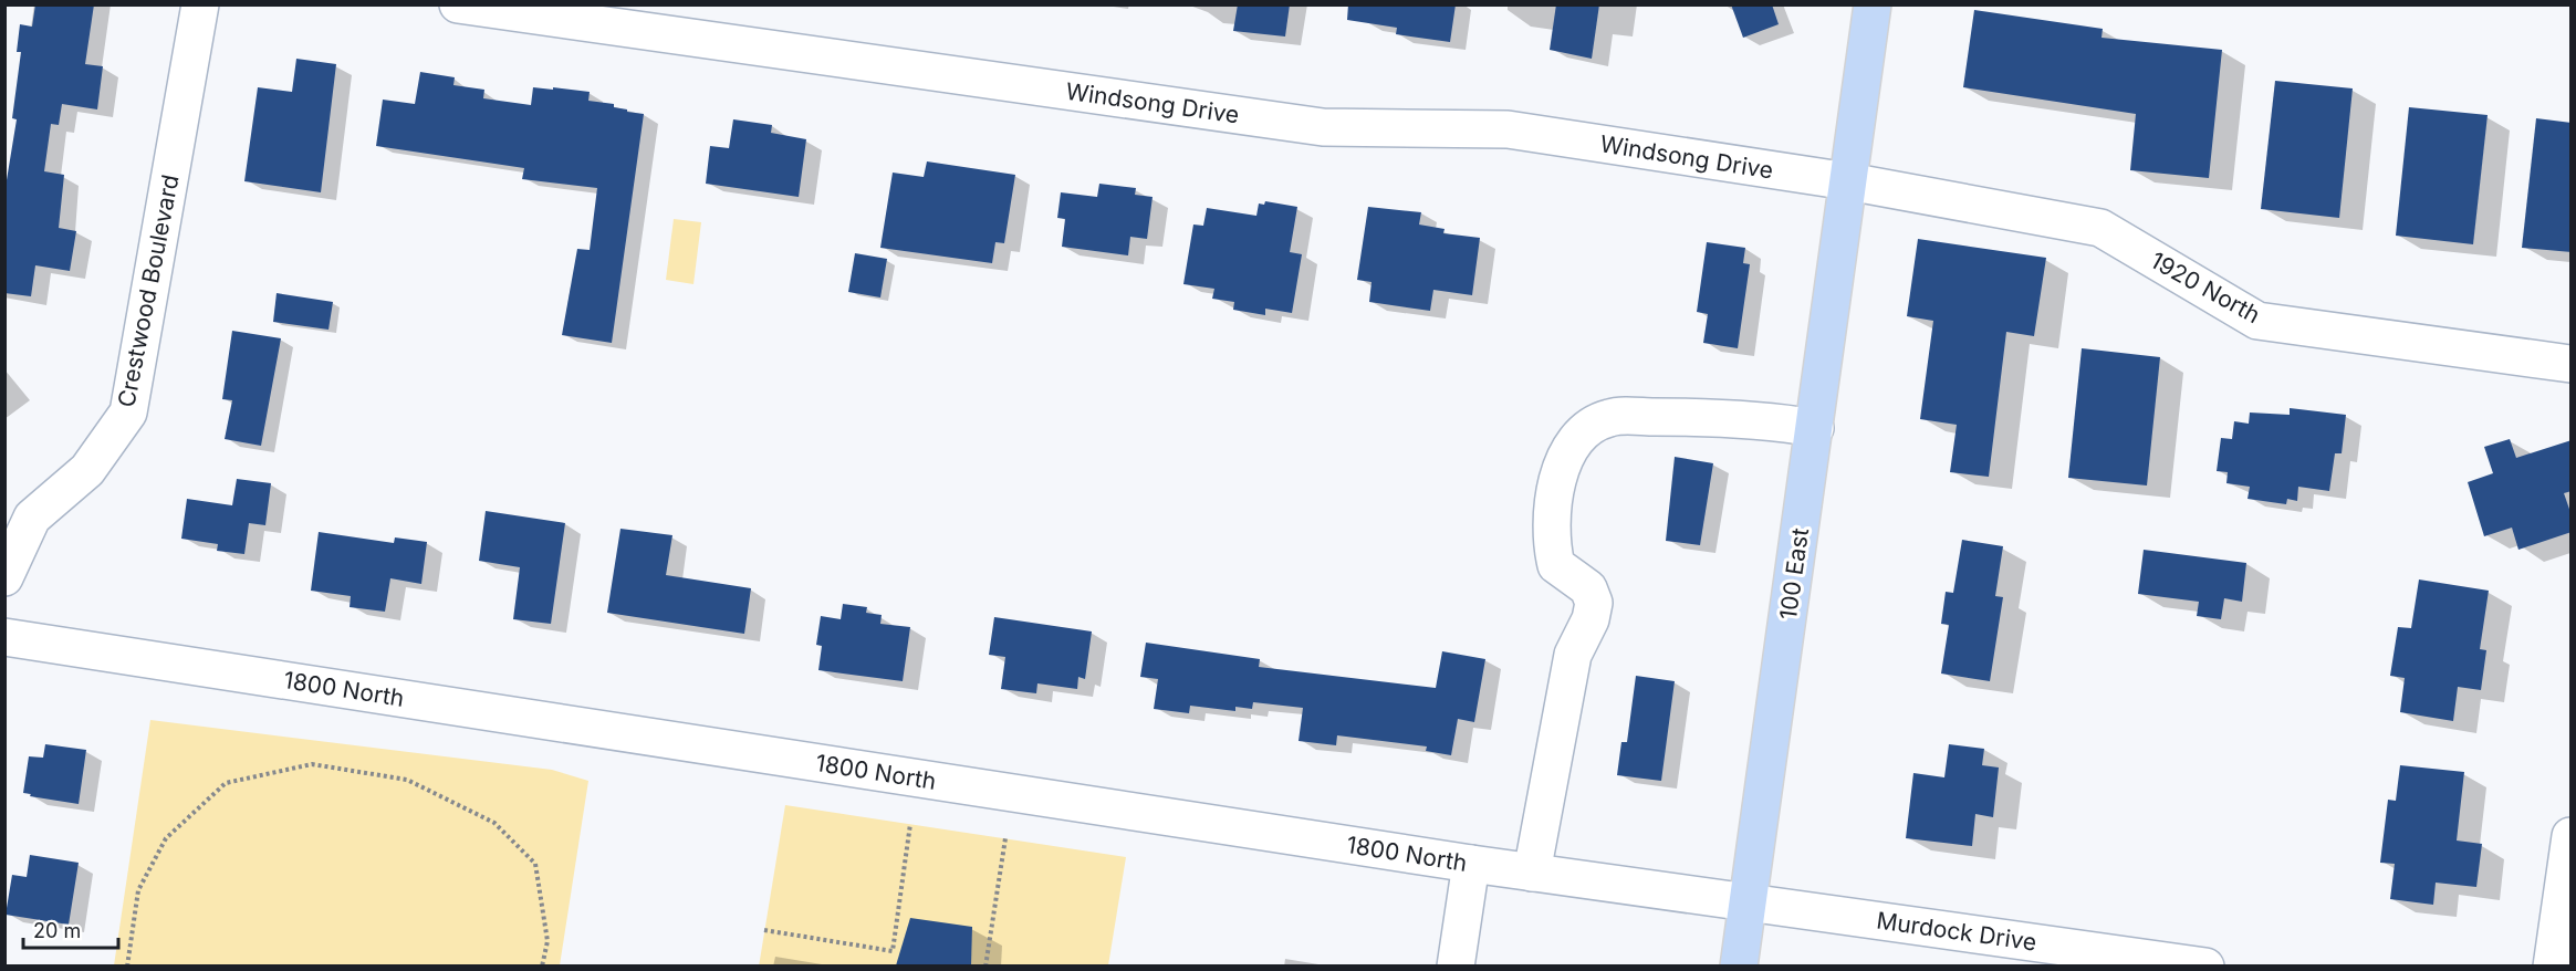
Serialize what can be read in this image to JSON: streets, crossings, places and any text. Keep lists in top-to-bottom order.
{
  "streets": {
    "main road": ["100 East"],
    "street": [
      "Windsong Drive",
      "1920 North",
      "Crestwood Boulevard",
      "1800 North",
      "Murdock Drive"
    ]
  },
  "crossings": [
    ["Windsong Drive", "1920 North"],
    ["Windsong Drive", "100 East"],
    ["1920 North", "100 East"],
    ["100 East", "1800 North"],
    ["100 East", "Murdock Drive"],
    ["1800 North", "Murdock Drive"]
  ],
  "scale_bar": "20 m"
}
